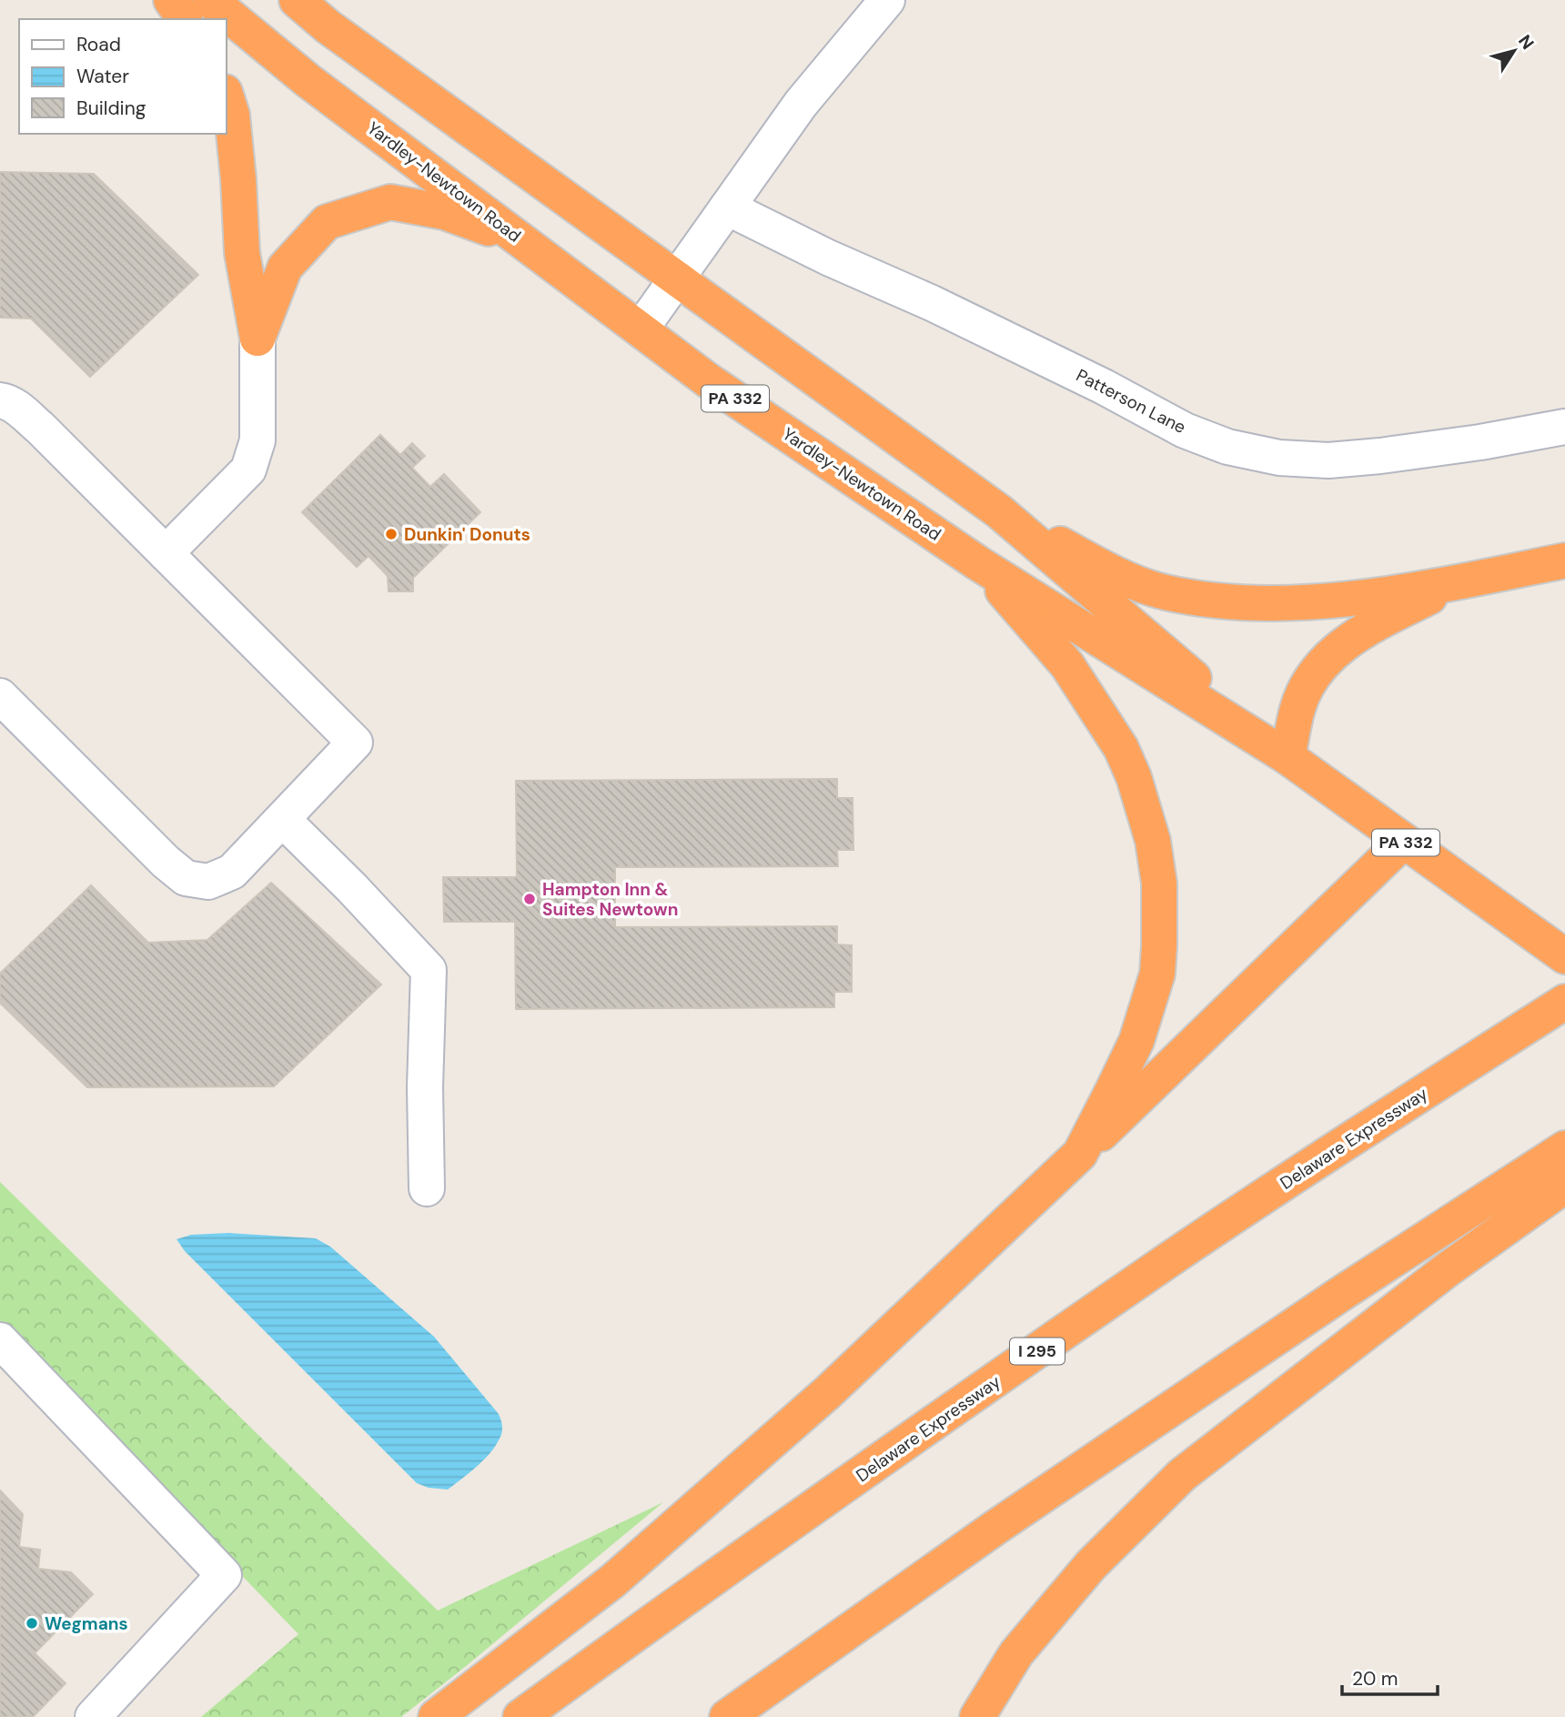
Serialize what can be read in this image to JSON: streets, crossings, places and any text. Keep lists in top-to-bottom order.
{
  "streets": {
    "highway": [
      "Yardley-Newtown Road",
      "PA 332",
      "Delaware Expressway",
      "I 295"
    ],
    "street": ["Patterson Lane"]
  },
  "places": ["Dunkin' Donuts", "Hampton Inn & Suites Newtown", "Wegmans"],
  "legend": ["Road", "Water", "Building"],
  "scale_bar": "20 m",
  "north": "top right"
}
